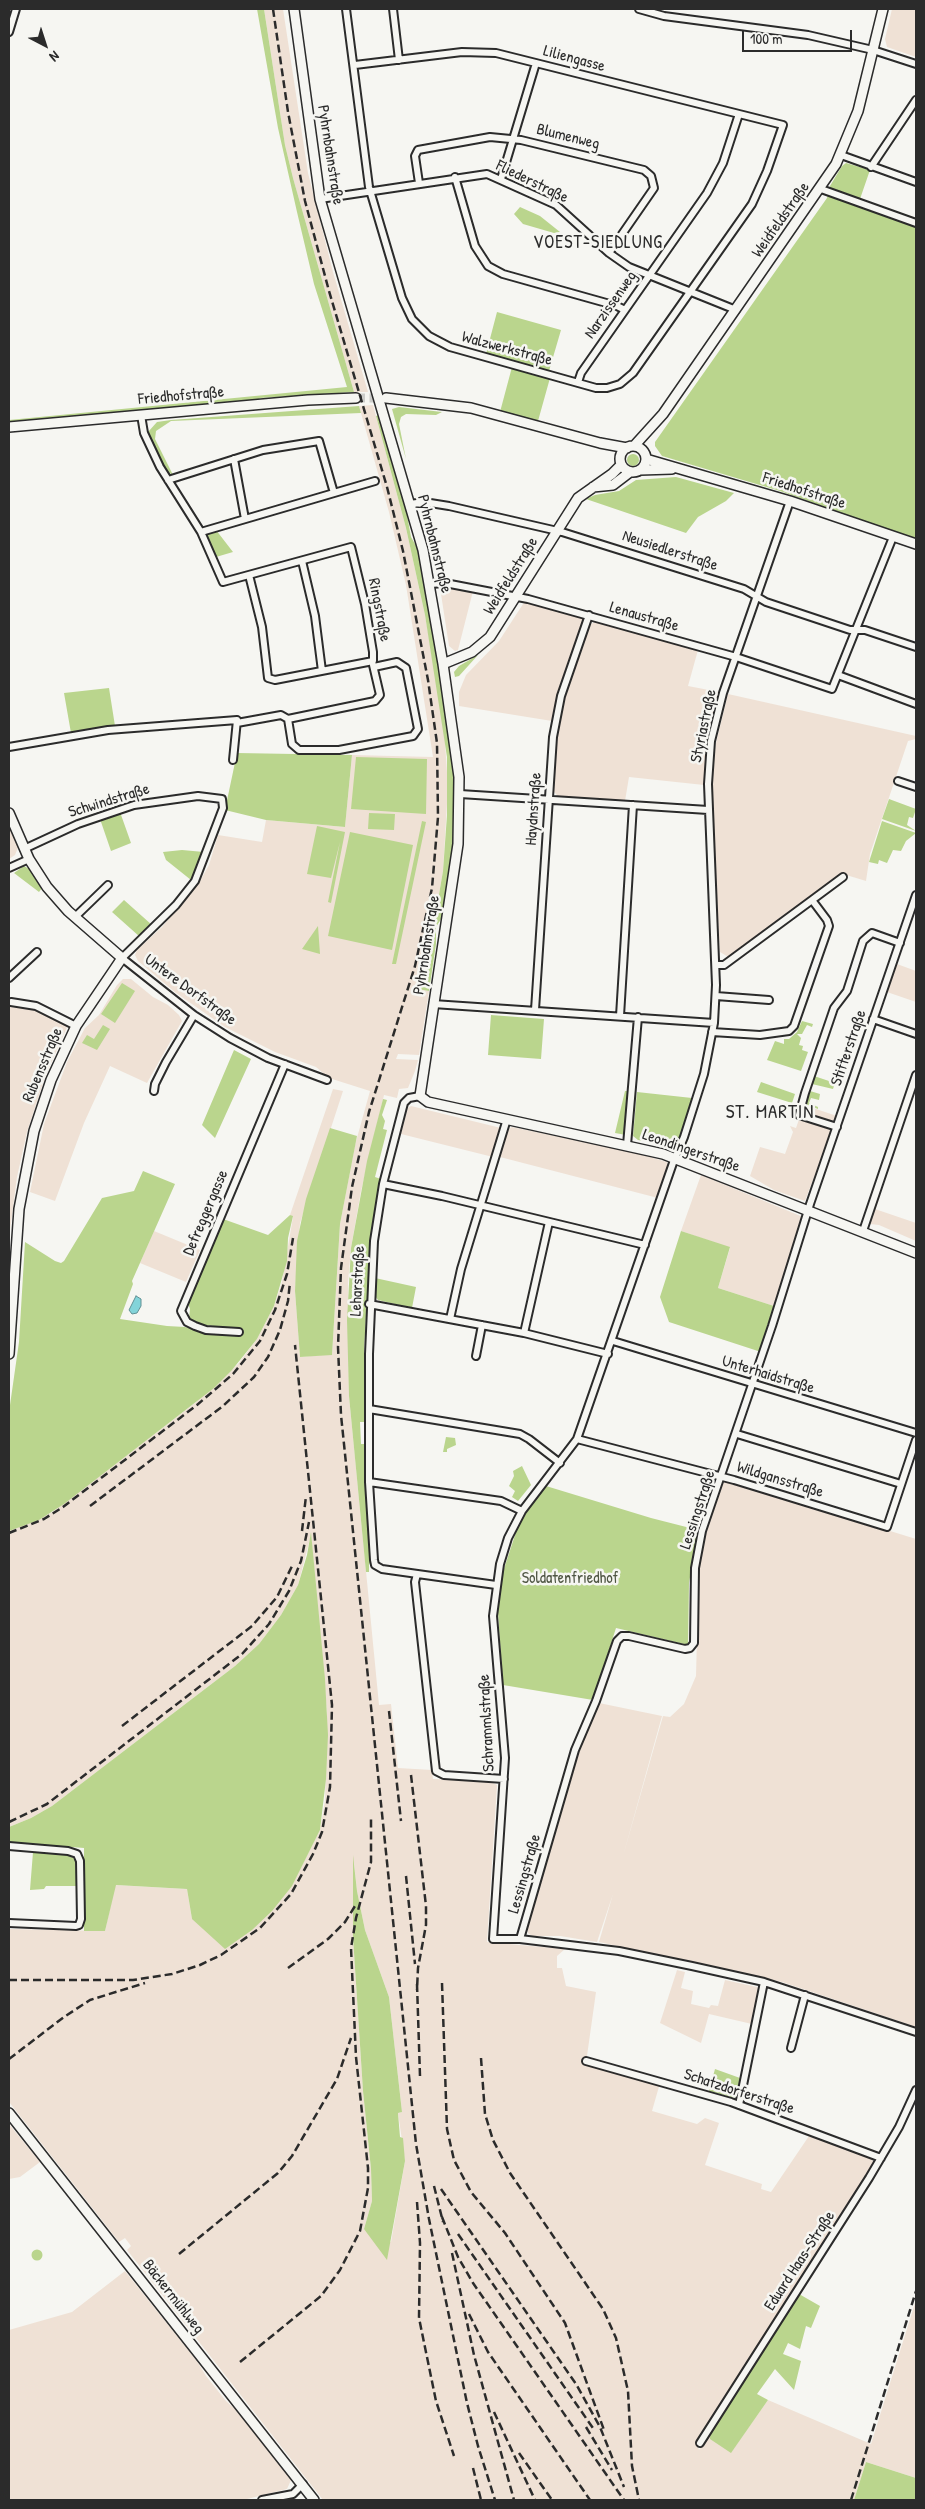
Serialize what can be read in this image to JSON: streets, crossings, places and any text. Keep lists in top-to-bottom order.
{
  "streets": {
    "street": [
      "Liliengasse",
      "Blumenweg",
      "Pyhrnbahnstraße",
      "Fliederstraße",
      "Weidfeldstraße",
      "Narzissenweg",
      "Walzwerkstraße",
      "Friedhofstraße",
      "Neusiedlerstraße",
      "Ringstraße",
      "Lenaustraße",
      "Styriastraße",
      "Schwindstraße",
      "Haydnstraße",
      "Untere Dorfstraße",
      "Stifterstraße",
      "Rubensstraße",
      "Leondingerstraße",
      "Defreggergasse",
      "Leharstraße",
      "Unterhaidstraße",
      "Wildgansstraße",
      "Lessingstraße",
      "Schrammlstraße",
      "Schatzdorferstraße",
      "Eduard Haas-Straße",
      "Bäckermühlweg"
    ]
  },
  "crossings": [
    ["Liliengasse", "Narzissenweg"],
    ["Liliengasse", "Walzwerkstraße"],
    ["Blumenweg", "Fliederstraße"],
    ["Pyhrnbahnstraße", "Fliederstraße"],
    ["Pyhrnbahnstraße", "Weidfeldstraße"],
    ["Pyhrnbahnstraße", "Neusiedlerstraße"],
    ["Pyhrnbahnstraße", "Lenaustraße"],
    ["Pyhrnbahnstraße", "Leondingerstraße"],
    ["Pyhrnbahnstraße", "Leharstraße"],
    ["Fliederstraße", "Weidfeldstraße"],
    ["Fliederstraße", "Narzissenweg"],
    ["Fliederstraße", "Walzwerkstraße"],
    ["Weidfeldstraße", "Friedhofstraße"],
    ["Weidfeldstraße", "Neusiedlerstraße"],
    ["Weidfeldstraße", "Lenaustraße"],
    ["Narzissenweg", "Walzwerkstraße"],
    ["Friedhofstraße", "Styriastraße"],
    ["Neusiedlerstraße", "Styriastraße"],
    ["Lenaustraße", "Styriastraße"],
    ["Lenaustraße", "Haydnstraße"],
    ["Styriastraße", "Leondingerstraße"],
    ["Styriastraße", "Unterhaidstraße"],
    ["Styriastraße", "Schrammlstraße"],
    ["Schwindstraße", "Untere Dorfstraße"],
    ["Schwindstraße", "Rubensstraße"],
    ["Untere Dorfstraße", "Rubensstraße"],
    ["Untere Dorfstraße", "Defreggergasse"],
    ["Stifterstraße", "Leondingerstraße"],
    ["Stifterstraße", "Lessingstraße"],
    ["Leondingerstraße", "Leharstraße"],
    ["Leondingerstraße", "Lessingstraße"],
    ["Leharstraße", "Schrammlstraße"],
    ["Unterhaidstraße", "Lessingstraße"],
    ["Unterhaidstraße", "Schrammlstraße"],
    ["Wildgansstraße", "Lessingstraße"],
    ["Wildgansstraße", "Schrammlstraße"],
    ["Lessingstraße", "Schrammlstraße"],
    ["Schatzdorferstraße", "Eduard Haas-Straße"]
  ],
  "districts": ["VOEST-SIEDLUNG", "ST. MARTIN"],
  "parks": ["Soldatenfriedhof"],
  "scale_bar": "100 m",
  "north": "bottom right"
}
